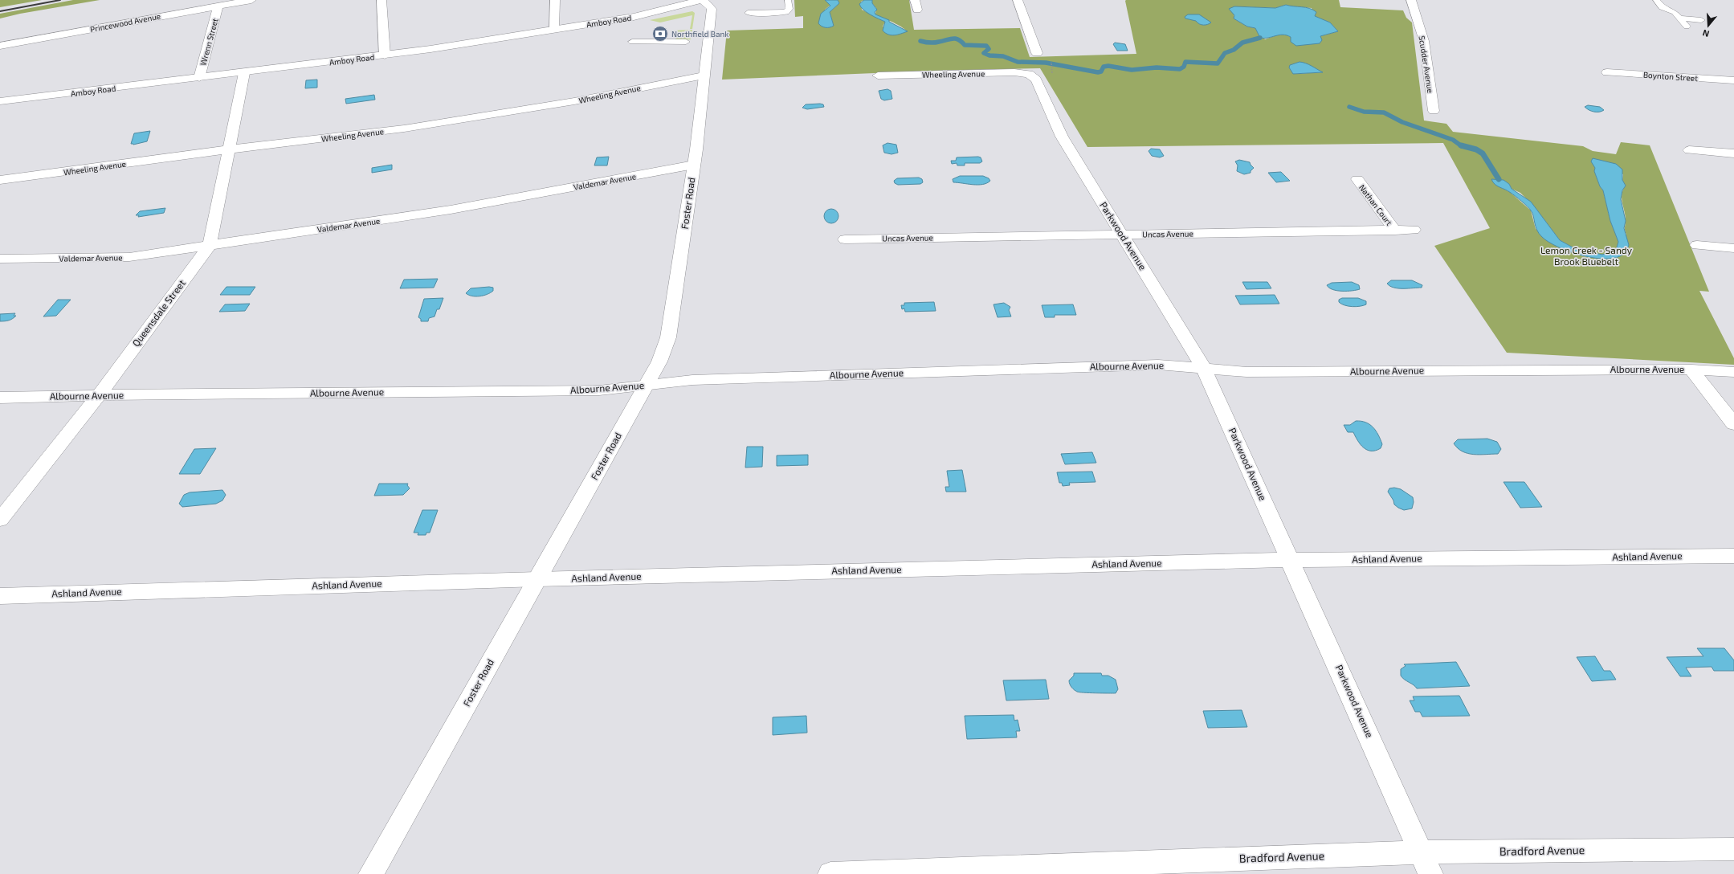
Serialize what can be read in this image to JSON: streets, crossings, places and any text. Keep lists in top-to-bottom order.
{
  "streets": {
    "street": [
      "Amboy Road",
      "Princewood Avenue",
      "Wrenn Street",
      "Scudder Avenue",
      "Wheeling Avenue",
      "Boynton Street",
      "Valdemar Avenue",
      "Foster Road",
      "Nathan Court",
      "Uncas Avenue",
      "Parkwood Avenue",
      "Queensdale Street",
      "Albourne Avenue",
      "Ashland Avenue",
      "Bradford Avenue"
    ]
  },
  "crossings": [
    ["Amboy Road", "Wrenn Street"],
    ["Amboy Road", "Foster Road"],
    ["Amboy Road", "Queensdale Street"],
    ["Princewood Avenue", "Wrenn Street"],
    ["Wheeling Avenue", "Foster Road"],
    ["Wheeling Avenue", "Parkwood Avenue"],
    ["Wheeling Avenue", "Queensdale Street"],
    ["Valdemar Avenue", "Foster Road"],
    ["Valdemar Avenue", "Queensdale Street"],
    ["Foster Road", "Albourne Avenue"],
    ["Foster Road", "Ashland Avenue"],
    ["Nathan Court", "Uncas Avenue"],
    ["Uncas Avenue", "Parkwood Avenue"],
    ["Parkwood Avenue", "Albourne Avenue"],
    ["Parkwood Avenue", "Ashland Avenue"],
    ["Parkwood Avenue", "Bradford Avenue"],
    ["Queensdale Street", "Albourne Avenue"]
  ],
  "parks": ["Lemon Creek - Sandy Brook Bluebelt"],
  "places": {
    "bank": ["Northfield Bank"]
  },
  "north": "bottom"
}
